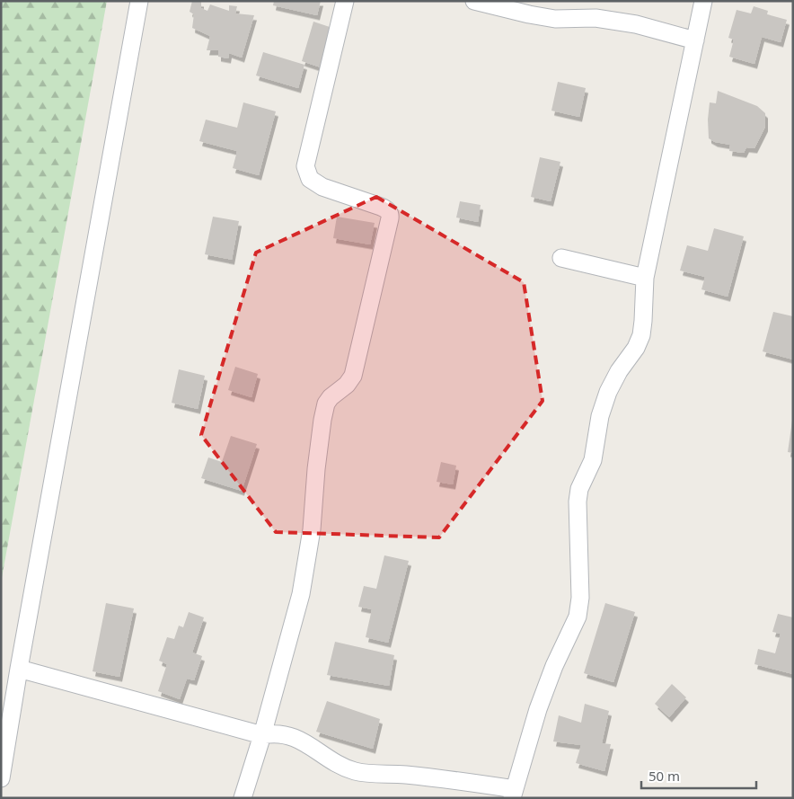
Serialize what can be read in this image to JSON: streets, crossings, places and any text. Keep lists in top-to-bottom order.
{
  "scale_bar": "50 m"
}
